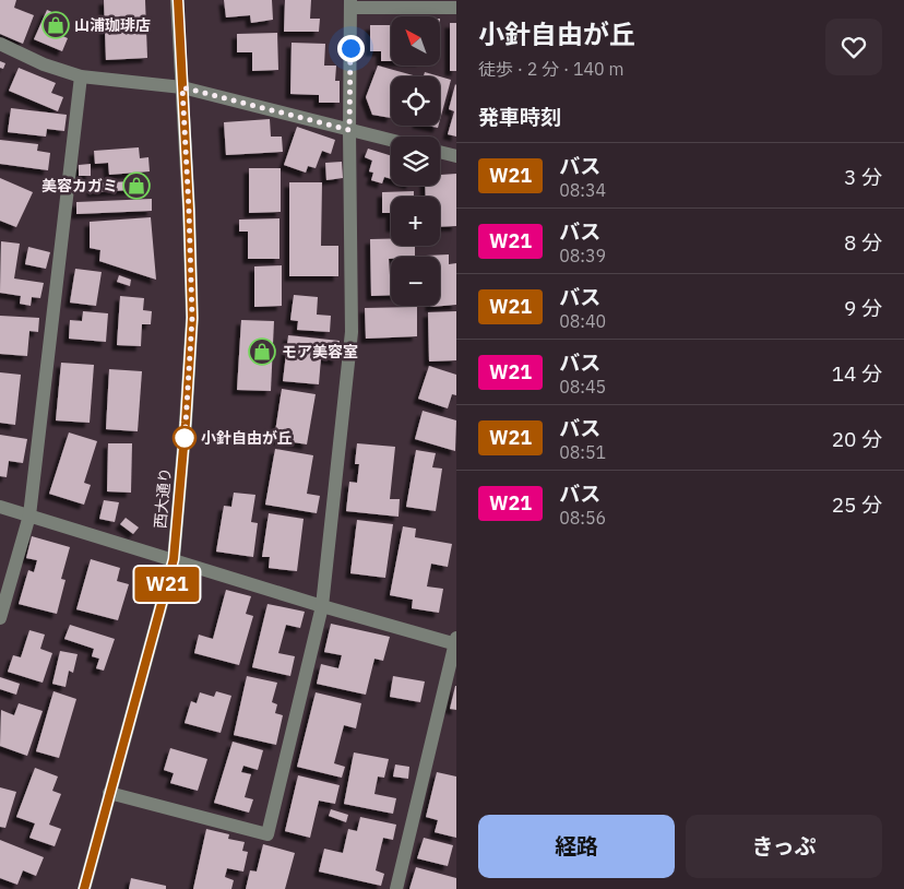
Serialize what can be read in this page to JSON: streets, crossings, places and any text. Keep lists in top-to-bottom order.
{
  "streets": {
    "street": ["西大通り"]
  },
  "places": {
    "shop": ["山浦珈琲店", "美容カガミ", "モア美容室"],
    "other": ["小針自由が丘"]
  },
  "lines": ["bus line W21"],
  "north": "top left",
  "page": {
    "on_map": "W21",
    "heading": [
      ["小針自由が丘", "徒歩 · 2 分 · 140 m"],
      "発車時刻"
    ],
    "map_buttons": ["+", "−"],
    "list": [
      {
        "mark": "W21",
        "name": "バス",
        "note": "08:34",
        "value": "3 分"
      },
      {
        "mark": "W21",
        "name": "バス",
        "note": "08:39",
        "value": "8 分"
      },
      {
        "mark": "W21",
        "name": "バス",
        "note": "08:40",
        "value": "9 分"
      },
      {
        "mark": "W21",
        "name": "バス",
        "note": "08:45",
        "value": "14 分"
      },
      {
        "mark": "W21",
        "name": "バス",
        "note": "08:51",
        "value": "20 分"
      },
      {
        "mark": "W21",
        "name": "バス",
        "note": "08:56",
        "value": "25 分"
      }
    ],
    "buttons": ["経路", "きっぷ"]
  }
}
